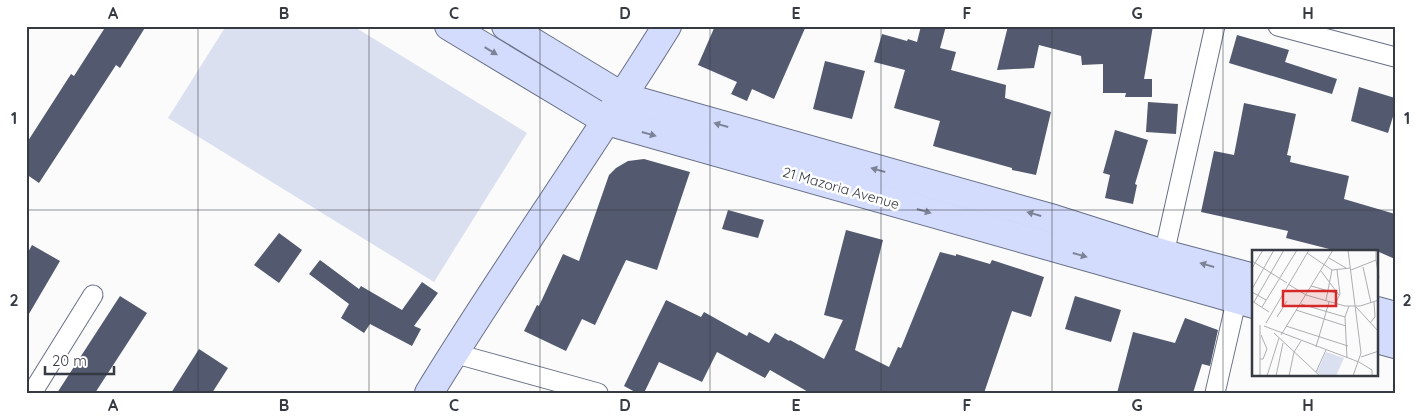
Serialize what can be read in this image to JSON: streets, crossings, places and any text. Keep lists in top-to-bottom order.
{
  "streets": {
    "main road": ["21 Mazoria Avenue"]
  },
  "scale_bar": "20 m",
  "grid": {
    "columns": [
      "A",
      "B",
      "C",
      "D",
      "E",
      "F",
      "G",
      "H"
    ],
    "rows": ["1", "2"]
  }
}
